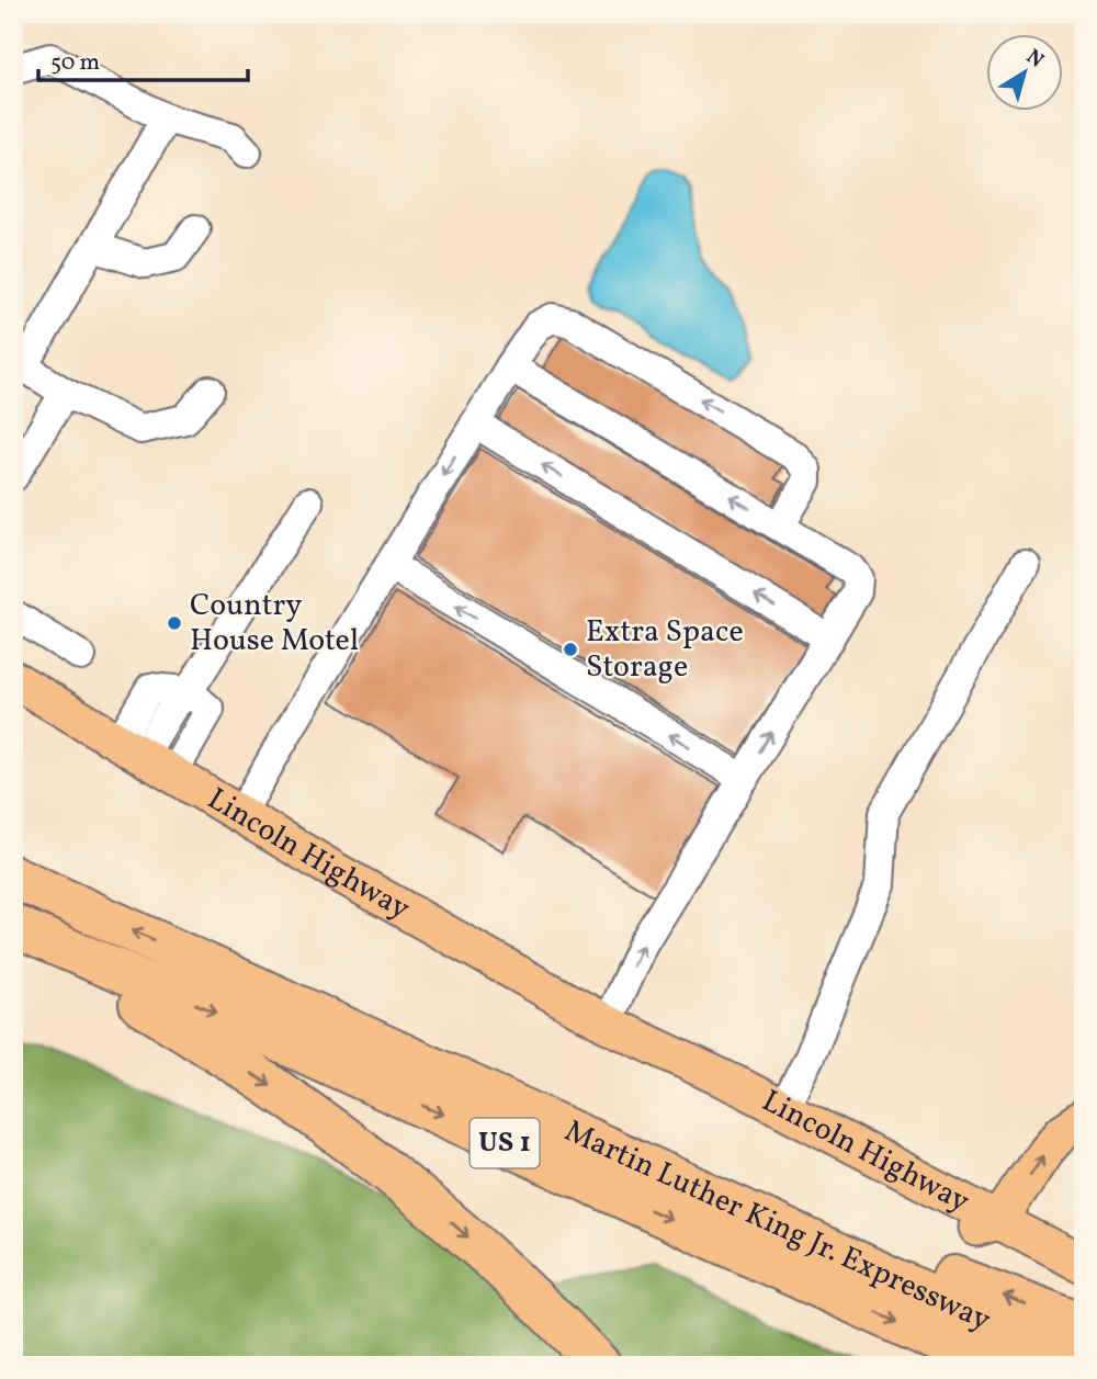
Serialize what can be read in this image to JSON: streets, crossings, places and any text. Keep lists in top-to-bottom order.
{
  "streets": {
    "highway": ["US 1", "Martin Luther King Jr. Expressway"],
    "main road": ["Lincoln Highway"]
  },
  "places": ["Country House Motel", "Extra Space Storage"],
  "scale_bar": "50 m",
  "north": "top right"
}
